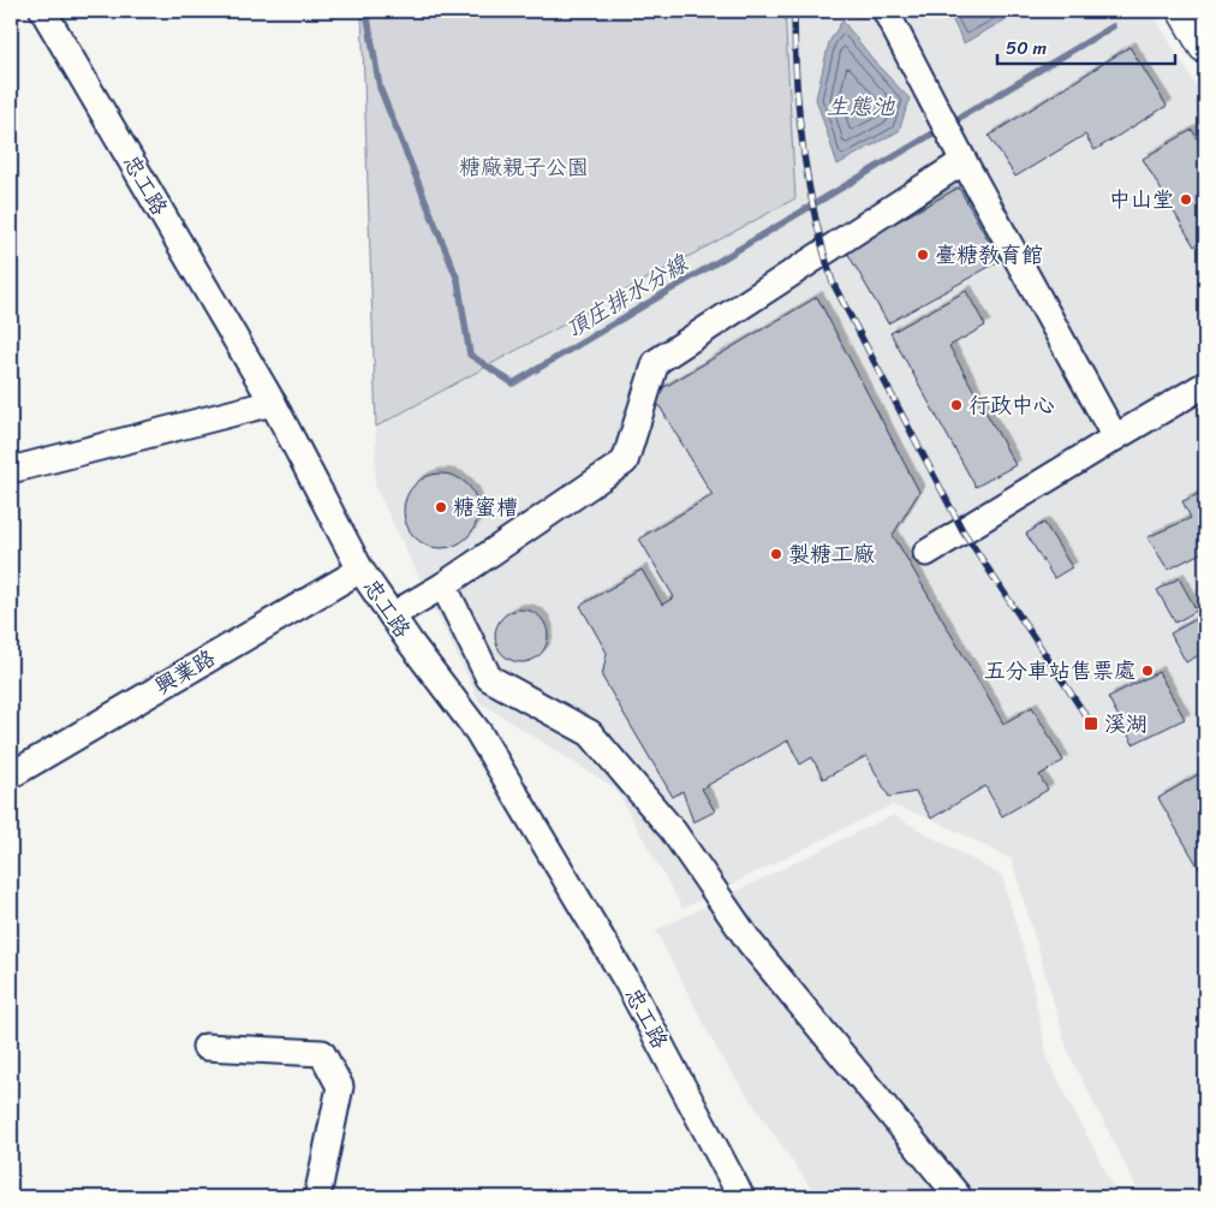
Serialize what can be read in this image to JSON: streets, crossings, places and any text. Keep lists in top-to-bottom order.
{
  "streets": {
    "street": ["忠工路", "興業路"]
  },
  "crossings": [
    ["忠工路", "興業路"]
  ],
  "water": ["生態池", "頂庄排水分線"],
  "parks": ["糖廠親子公園"],
  "places": {
    "other": [
      "中山堂",
      "臺糖教育館",
      "行政中心",
      "糖蜜槽",
      "製糖工廠",
      "五分車站售票處"
    ],
    "transit": ["溪湖"]
  },
  "scale_bar": "50 m"
}
